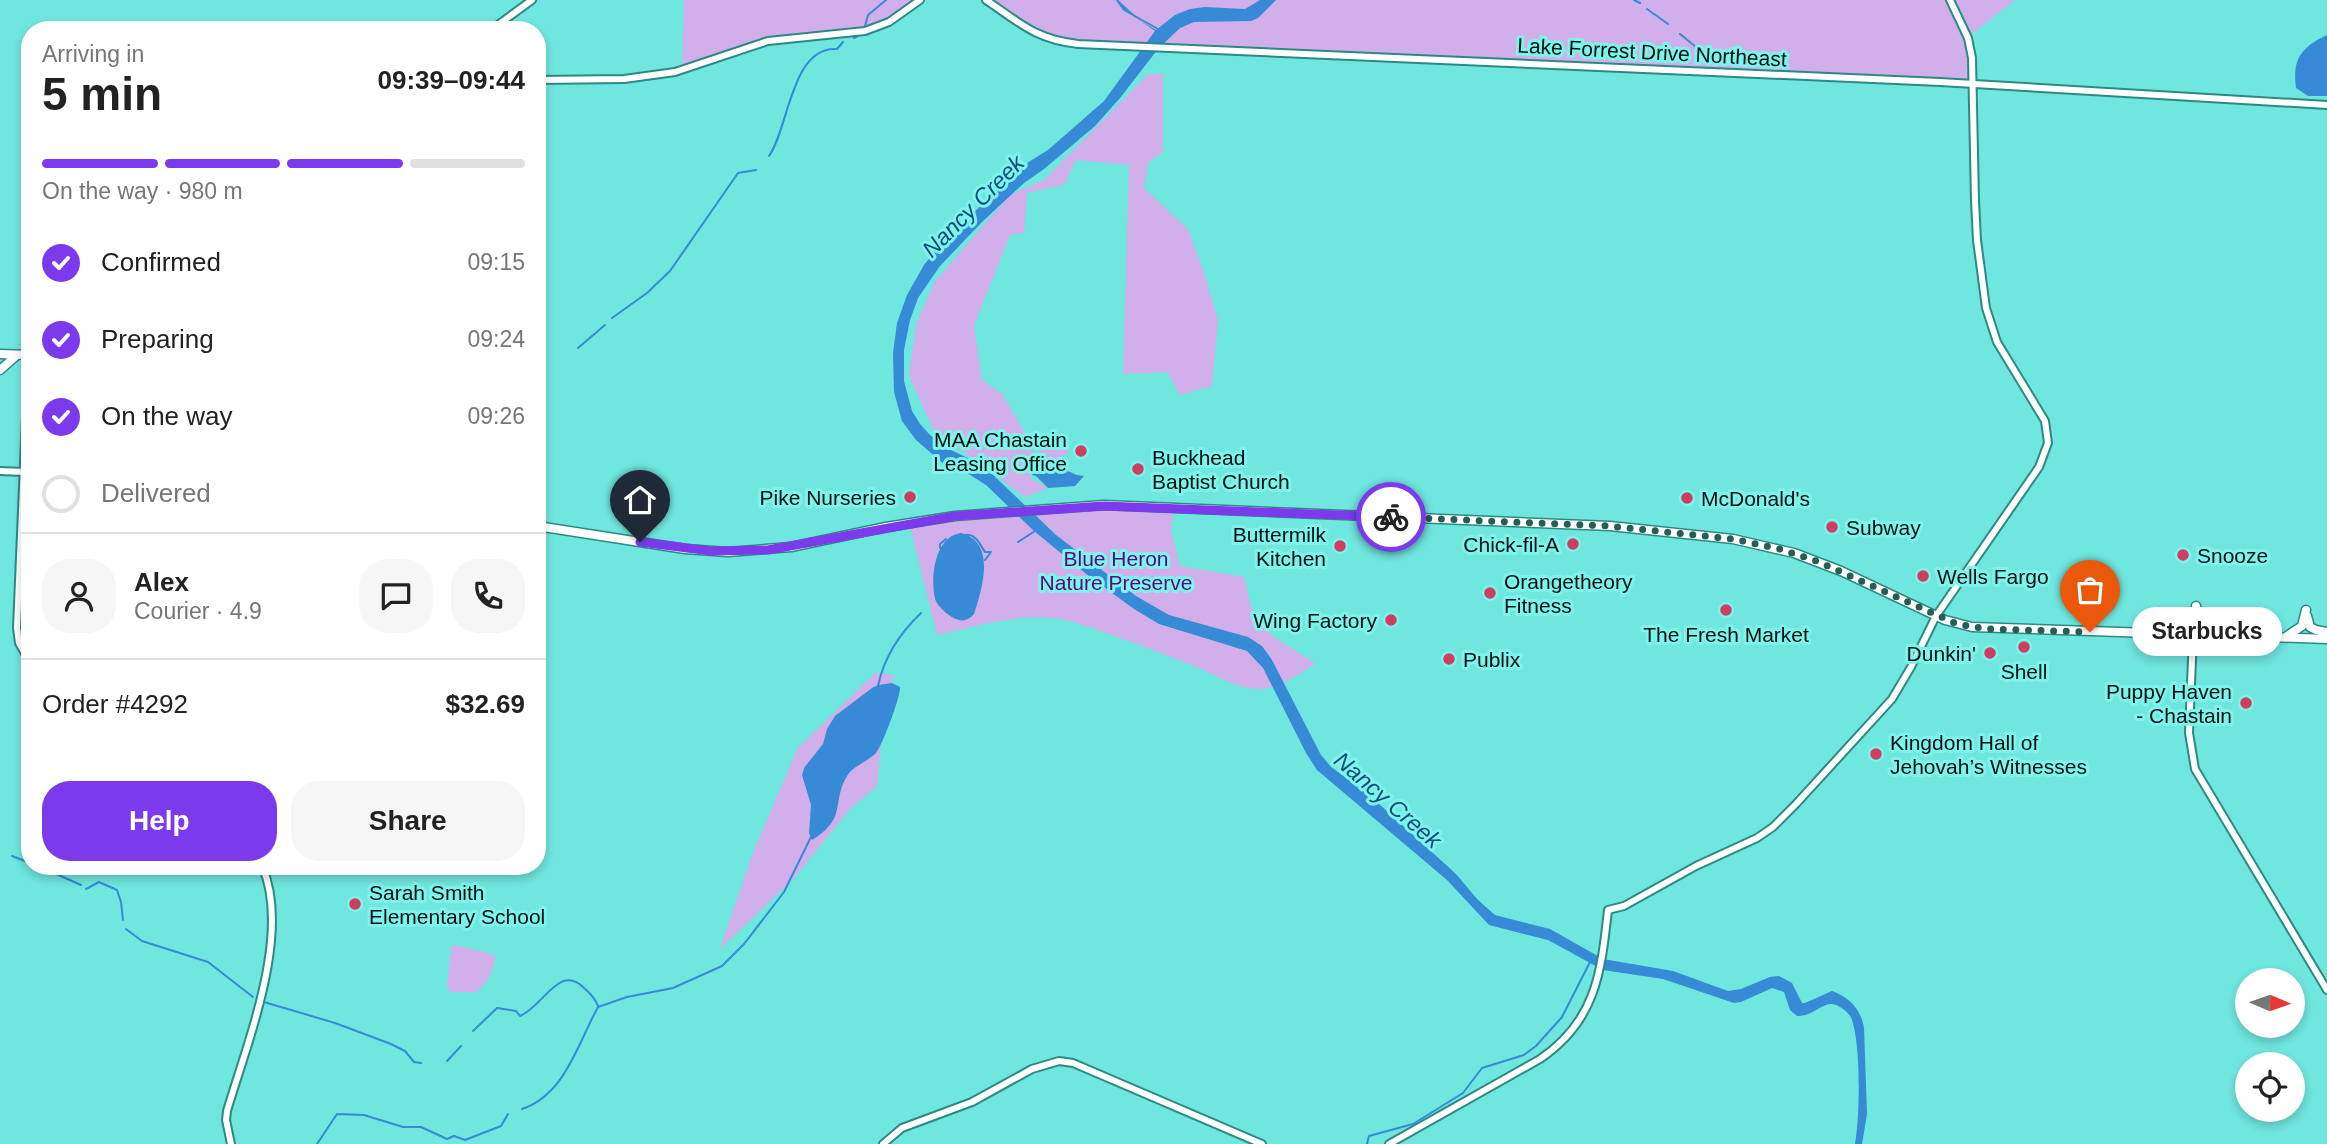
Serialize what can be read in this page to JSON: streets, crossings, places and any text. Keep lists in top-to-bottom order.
{
  "streets": {
    "street": ["Lake Forrest Drive Northeast"]
  },
  "water": ["Nancy Creek"],
  "parks": ["Blue Heron Nature Preserve"],
  "places": [
    "MAA Chastain Leasing Office",
    "Buckhead Baptist Church",
    "Pike Nurseries",
    "McDonald's",
    "Subway",
    "Chick-fil-A",
    "Buttermilk Kitchen",
    "Snooze",
    "Wells Fargo",
    "Orangetheory Fitness",
    "The Fresh Market",
    "Wing Factory",
    "Starbucks",
    "Shell",
    "Dunkin'",
    "Publix",
    "Puppy Haven - Chastain",
    "Kingdom Hall of Jehovah’s Witnesses",
    "Sarah Smith Elementary School"
  ],
  "north": "right",
  "page": {
    "heading": ["5 min", "Arriving in", "09:39–09:44"],
    "panel": [
      "Alex",
      "Courier · 4.9",
      "Order #4292",
      "$32.69"
    ],
    "bar": "On the way · 980 m",
    "list": [
      ["Confirmed", "09:15"],
      ["Preparing", "09:24"],
      ["On the way", "09:26"],
      "Delivered"
    ],
    "bubble": "Starbucks",
    "buttons": ["Help", "Share"]
  }
}
